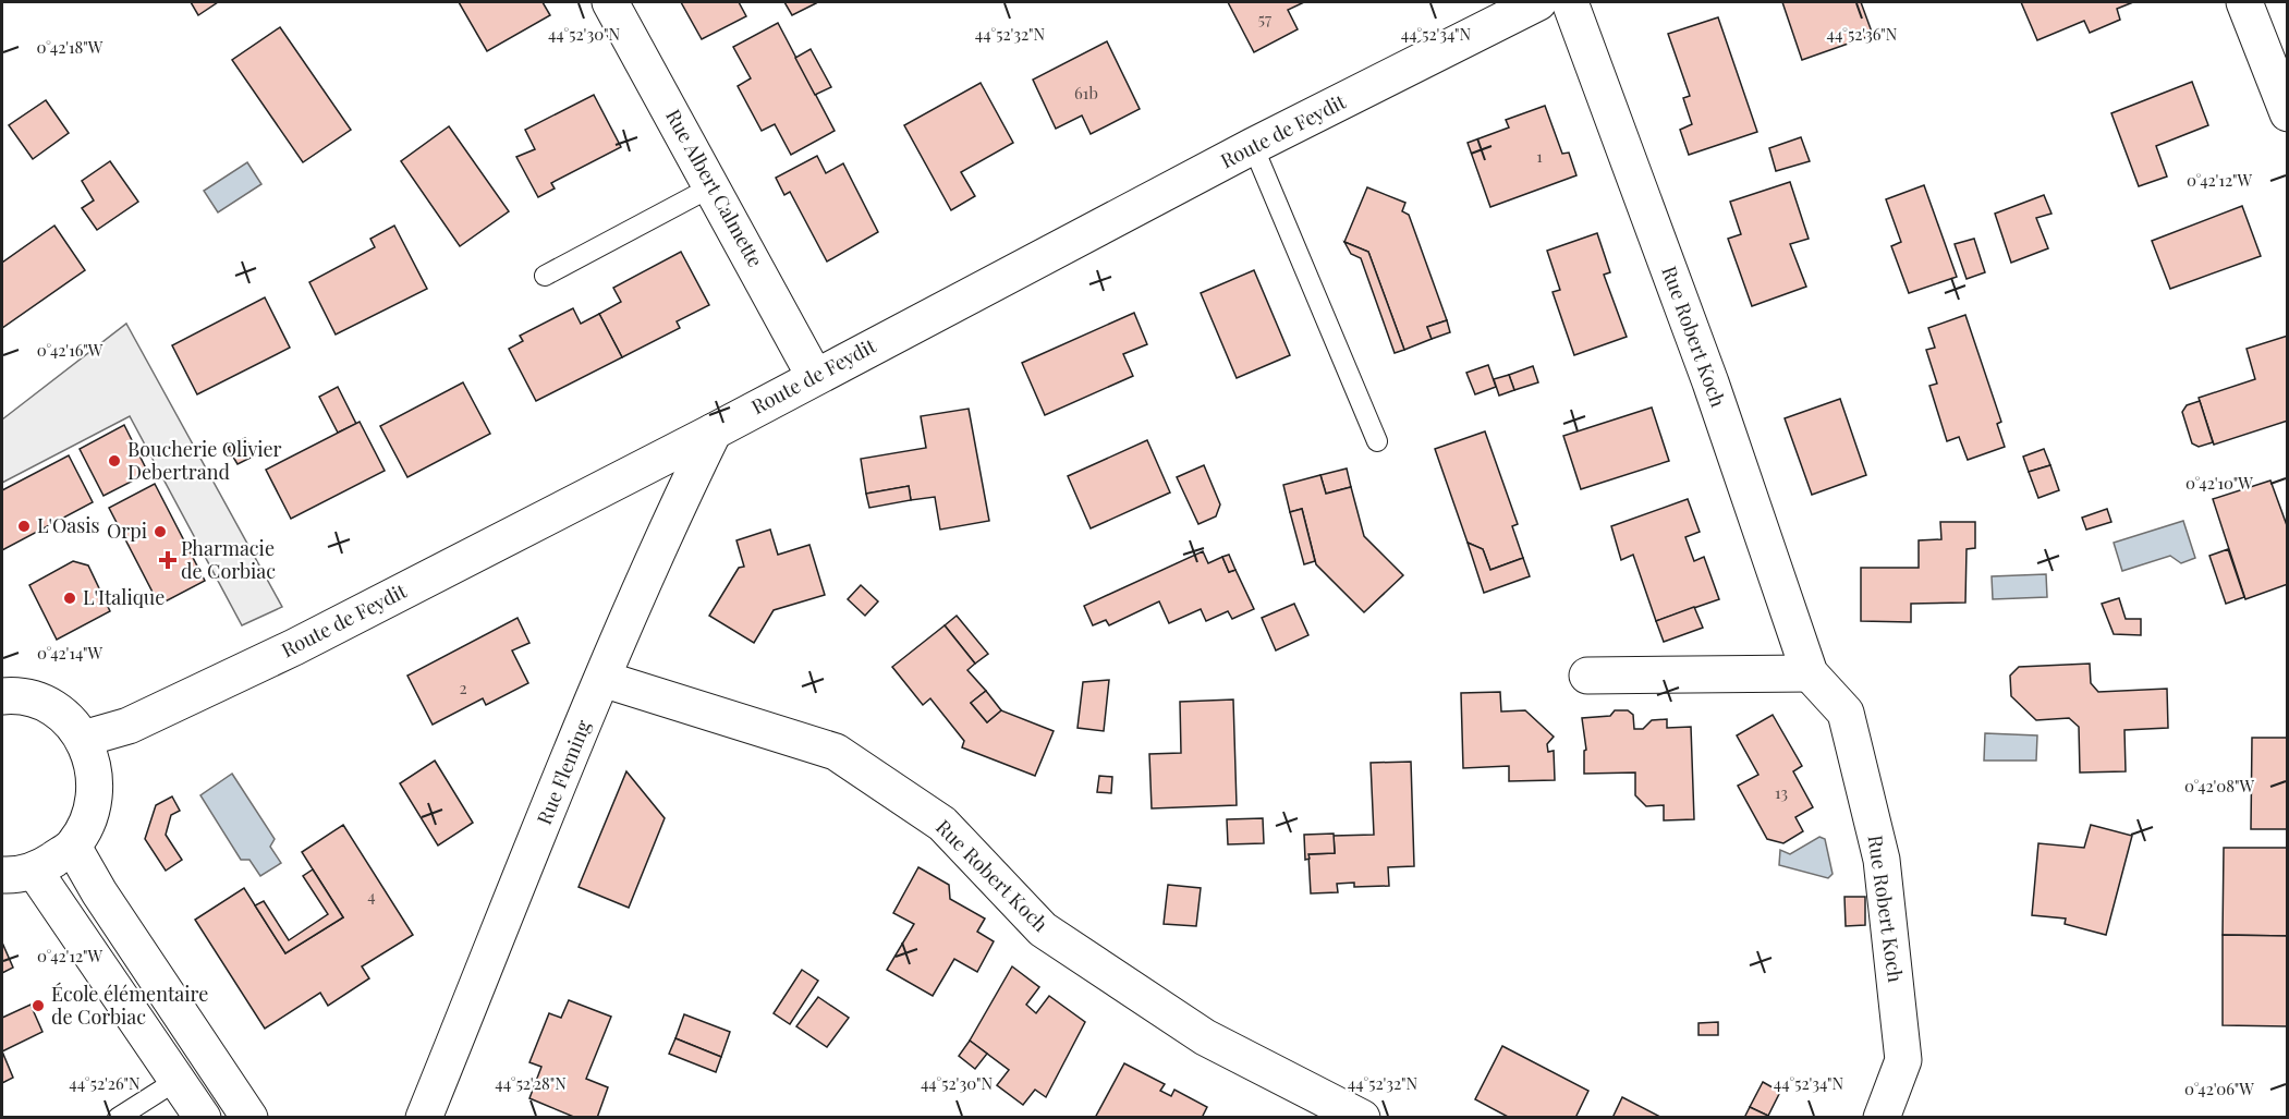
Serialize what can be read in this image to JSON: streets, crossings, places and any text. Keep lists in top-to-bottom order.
{
  "streets": {
    "street": [
      "Route de Feydit",
      "Rue Albert Calmette",
      "Rue Robert Koch",
      "Rue Fleming"
    ]
  },
  "crossings": [
    ["Route de Feydit", "Rue Albert Calmette"],
    ["Route de Feydit", "Rue Fleming"],
    ["Rue Robert Koch", "Rue Fleming"]
  ],
  "places": {
    "other": [
      "Boucherie Olivier Debertrand",
      "L'Oasis",
      "Orpi",
      "L'Italique",
      "École élémentaire de Corbiac"
    ],
    "health": ["Pharmacie de Corbiac"]
  },
  "house_numbers": [
    "57",
    "61b",
    "1",
    "2",
    "13",
    "4"
  ],
  "coordinates": [
    "44°52'30\"N",
    "44°52'32\"N",
    "44°52'34\"N",
    "44°52'36\"N",
    "0°42'18\"W",
    "0°42'12\"W",
    "0°42'16\"W",
    "0°42'10\"W",
    "0°42'14\"W",
    "0°42'08\"W",
    "44°52'26\"N",
    "44°52'28\"N",
    "0°42'06\"W"
  ]
}
